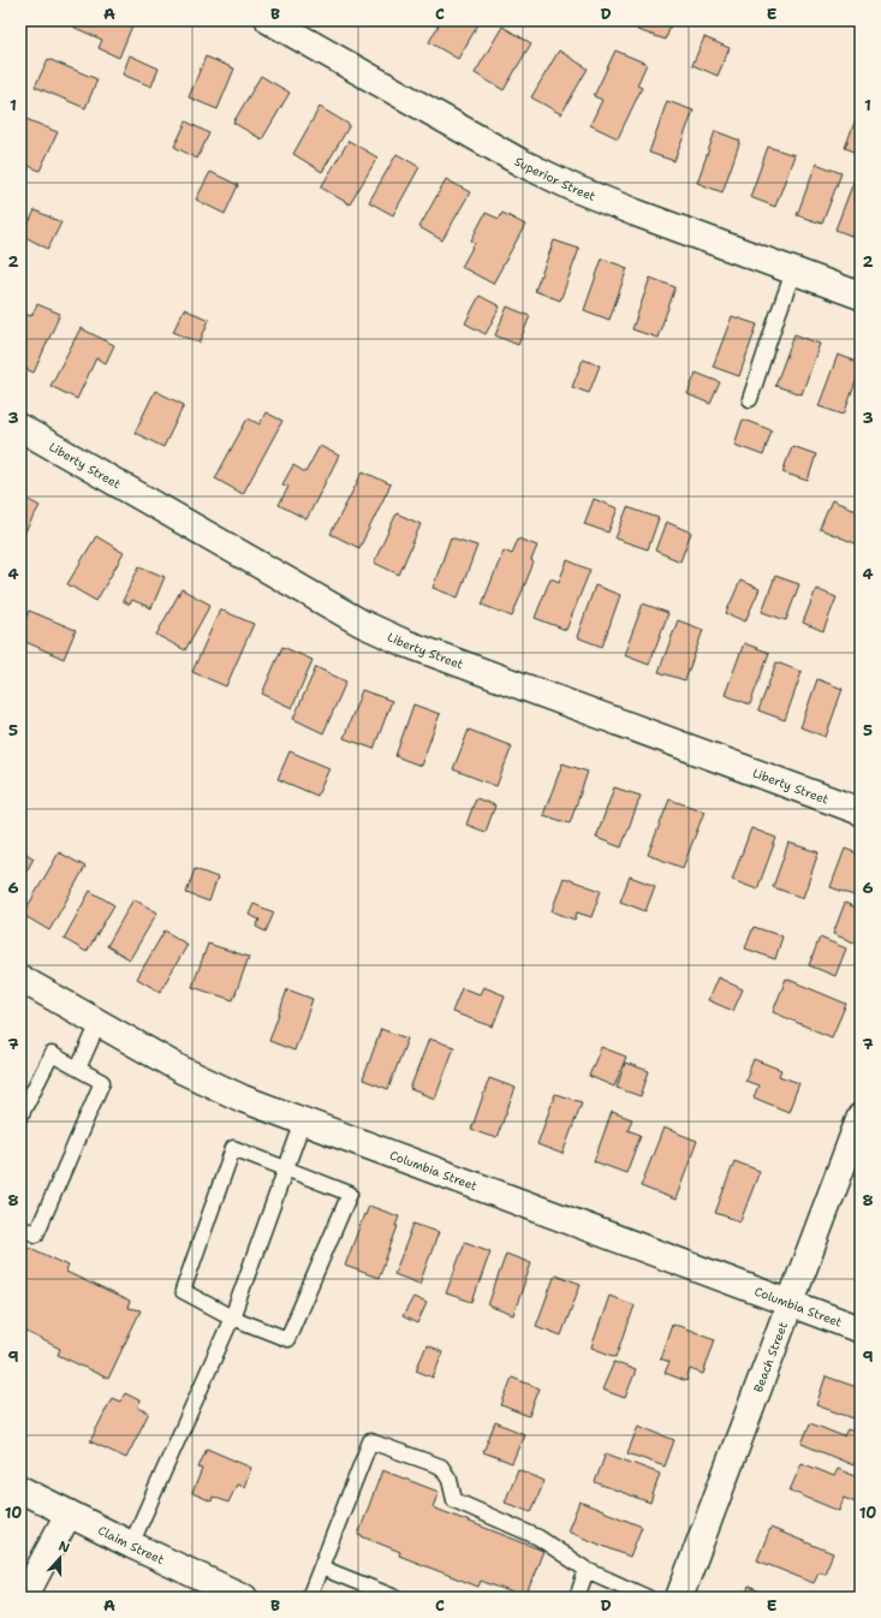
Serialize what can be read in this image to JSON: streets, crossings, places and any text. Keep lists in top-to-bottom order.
{
  "streets": {
    "street": [
      "Superior Street",
      "Liberty Street",
      "Columbia Street",
      "Beach Street",
      "Claim Street"
    ]
  },
  "crossings": [
    ["Columbia Street", "Beach Street"]
  ],
  "north": "top",
  "grid": {
    "columns": [
      "A",
      "B",
      "C",
      "D",
      "E"
    ],
    "rows": [
      "1",
      "2",
      "3",
      "4",
      "5",
      "6",
      "7",
      "8",
      "9",
      "10"
    ]
  }
}
